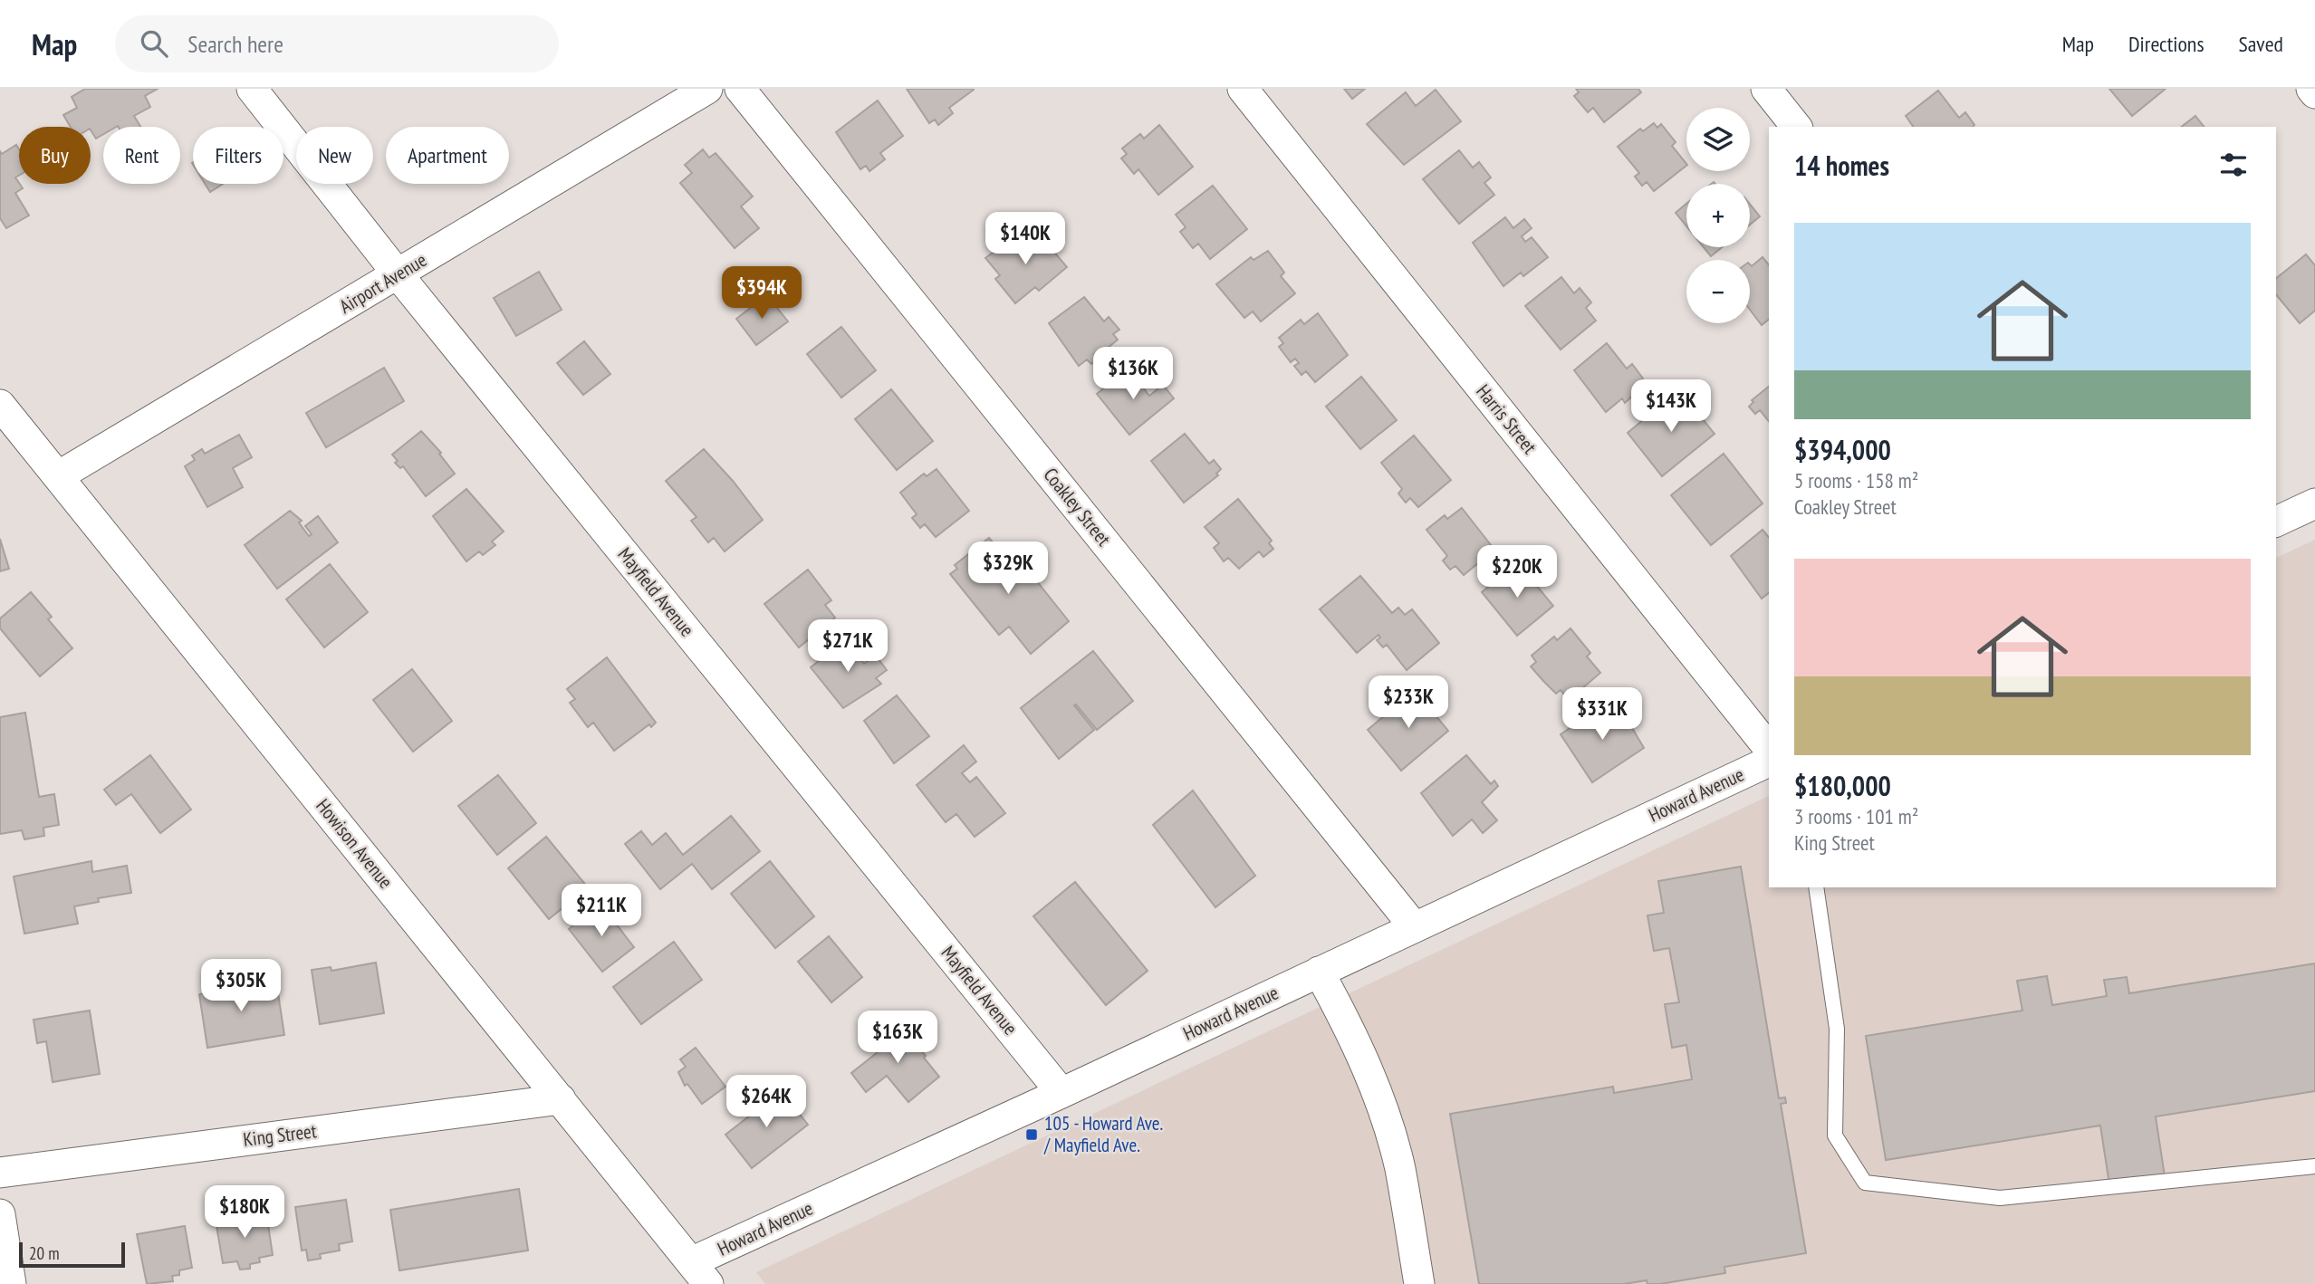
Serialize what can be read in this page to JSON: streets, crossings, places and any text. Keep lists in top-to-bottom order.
{
  "streets": {
    "street": [
      "Airport Avenue",
      "Harris Street",
      "Coakley Street",
      "Mayfield Avenue",
      "Howard Avenue",
      "Howison Avenue",
      "King Street"
    ]
  },
  "crossings": [
    ["Airport Avenue", "Mayfield Avenue"],
    ["Airport Avenue", "Howison Avenue"],
    ["Coakley Street", "Howard Avenue"],
    ["Mayfield Avenue", "Howard Avenue"],
    ["Howard Avenue", "Howison Avenue"],
    ["Howison Avenue", "King Street"]
  ],
  "places": {
    "transit": ["105 - Howard Ave. / Mayfield Ave."]
  },
  "scale_bar": "20 m",
  "page": {
    "header": "Map",
    "search": "Search here",
    "nav": ["Map", "Directions", "Saved"],
    "map_buttons": ["+", "−"],
    "chip": [
      "Buy",
      "Rent",
      "Filters",
      "New",
      "Apartment"
    ],
    "heading": "14 homes",
    "list": [
      {
        "name": "$394,000",
        "note": "5 rooms · 158 m² · Coakley Street"
      },
      {
        "name": "$180,000",
        "note": "3 rooms · 101 m² · King Street"
      }
    ],
    "price": [
      "$140K",
      "$394K",
      "$136K",
      "$143K",
      "$329K",
      "$220K",
      "$271K",
      "$233K",
      "$331K",
      "$211K",
      "$305K",
      "$163K",
      "$264K",
      "$180K"
    ],
    "scale": "20 m"
  }
}
